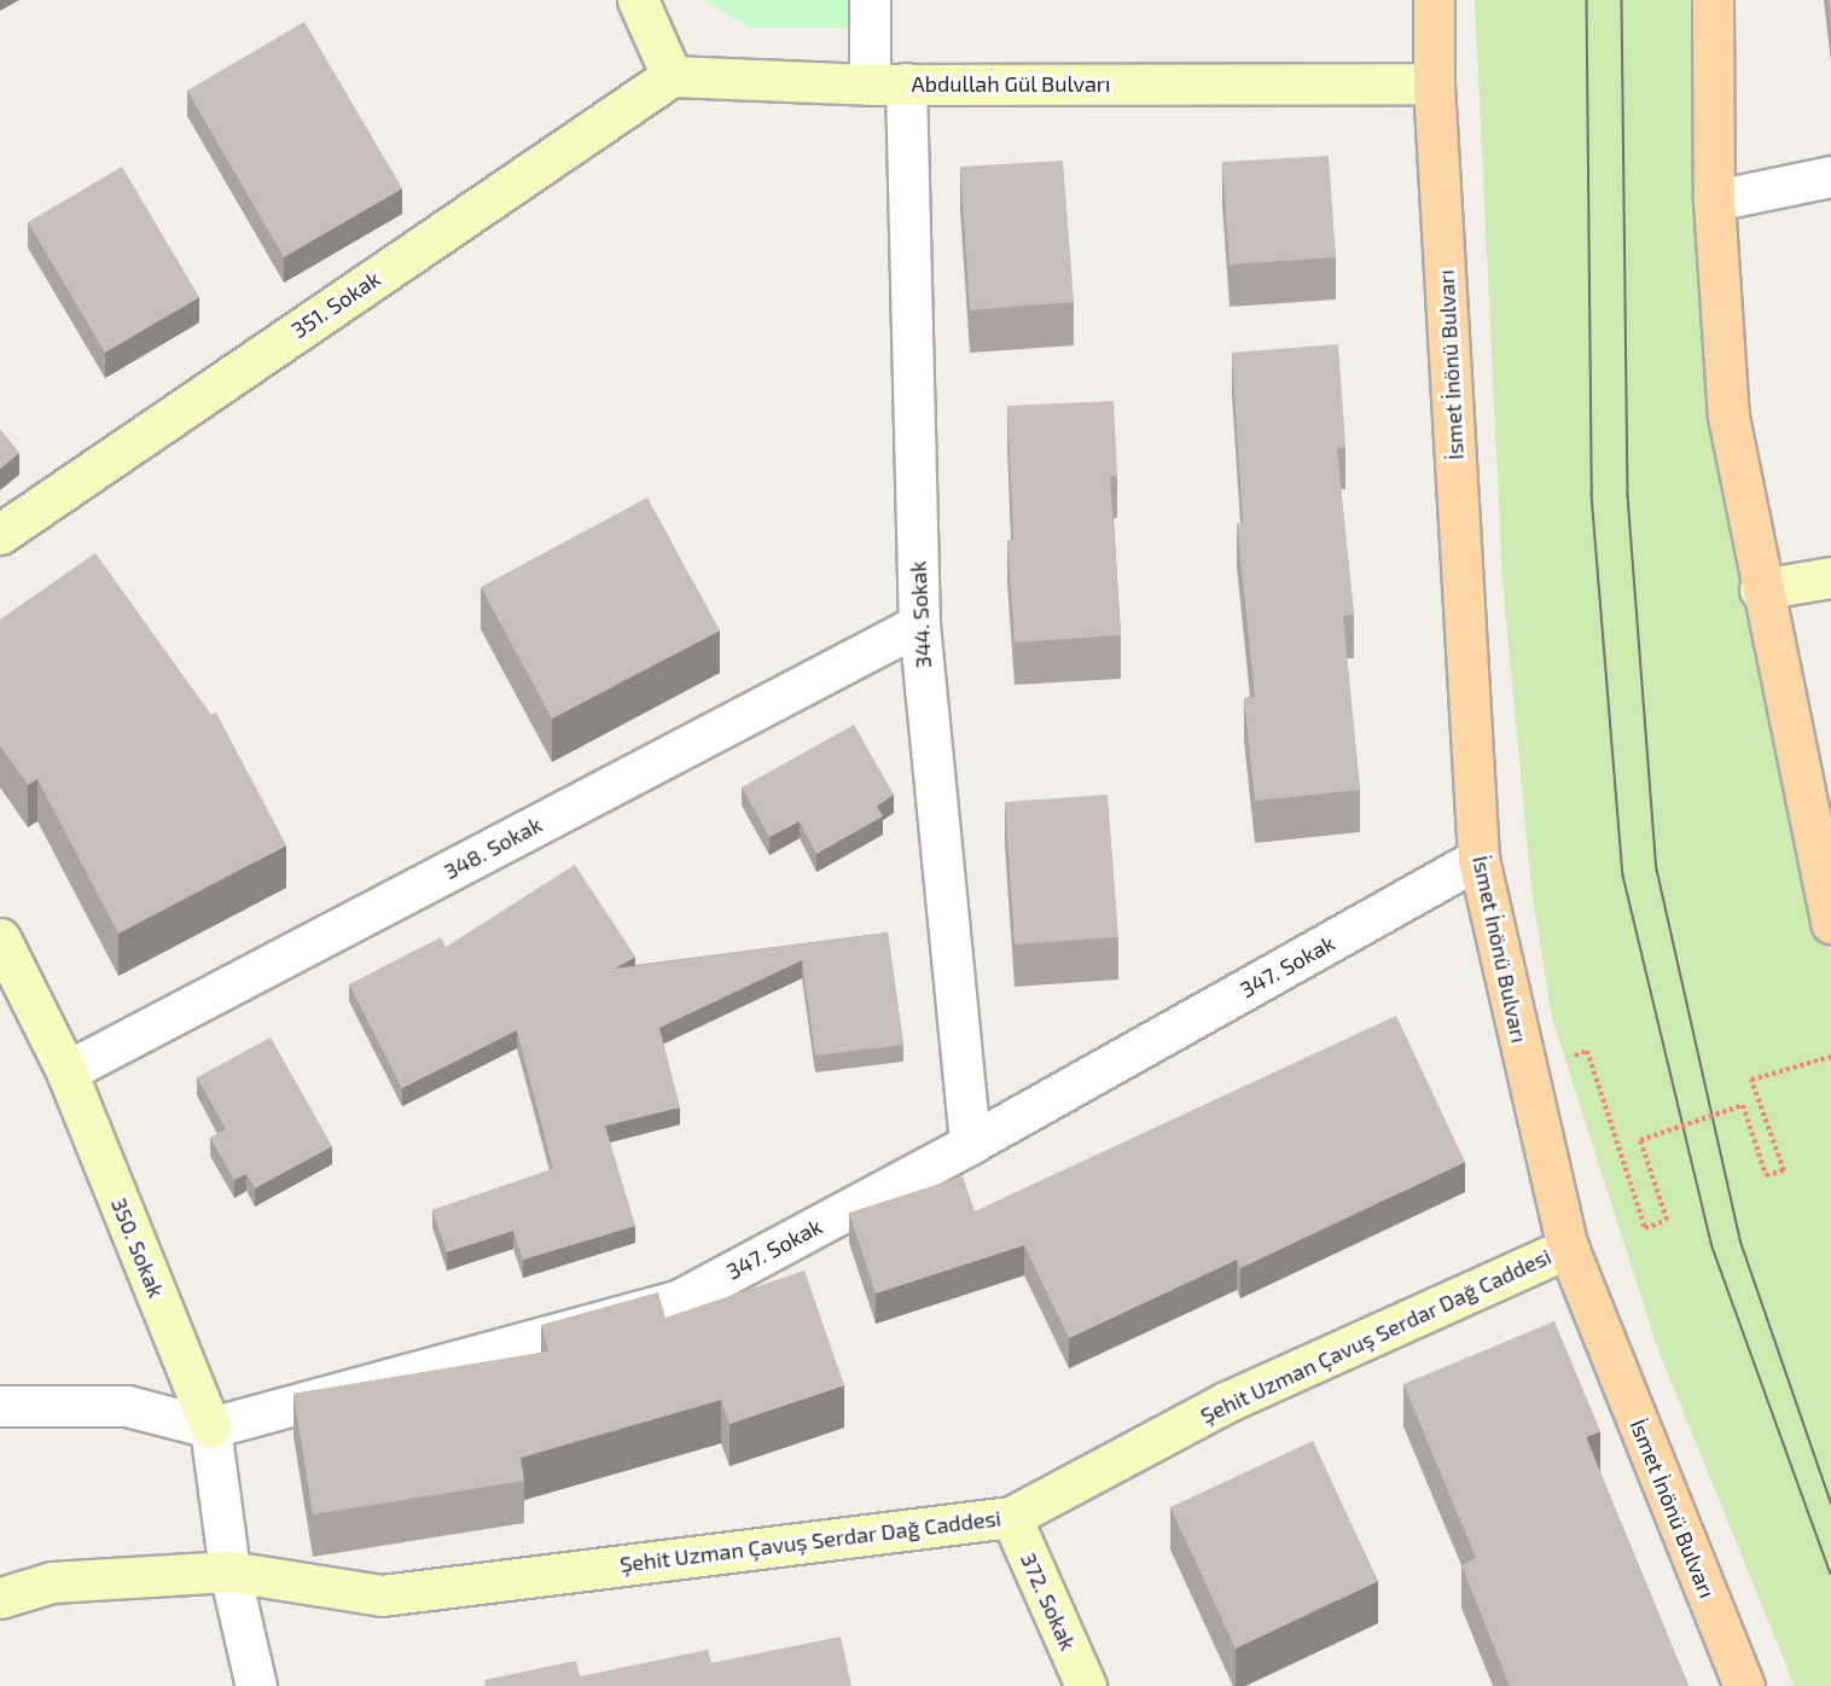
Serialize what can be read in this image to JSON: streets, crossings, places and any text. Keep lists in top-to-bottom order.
{
  "streets": {
    "main road": ["İsmet İnönü Bulvarı"],
    "street": [
      "Abdullah Gül Bulvarı",
      "351. Sokak",
      "344. Sokak",
      "348. Sokak",
      "347. Sokak",
      "350. Sokak",
      "Şehit Uzman Çavuş Serdar Dağ Caddesi",
      "372. Sokak"
    ]
  },
  "crossings": [
    ["Abdullah Gül Bulvarı", "351. Sokak"],
    ["Abdullah Gül Bulvarı", "İsmet İnönü Bulvarı"],
    ["Abdullah Gül Bulvarı", "344. Sokak"],
    ["İsmet İnönü Bulvarı", "347. Sokak"],
    ["İsmet İnönü Bulvarı", "Şehit Uzman Çavuş Serdar Dağ Caddesi"],
    ["344. Sokak", "348. Sokak"],
    ["344. Sokak", "347. Sokak"],
    ["348. Sokak", "350. Sokak"],
    ["347. Sokak", "350. Sokak"],
    ["350. Sokak", "Şehit Uzman Çavuş Serdar Dağ Caddesi"],
    ["Şehit Uzman Çavuş Serdar Dağ Caddesi", "372. Sokak"]
  ]
}
